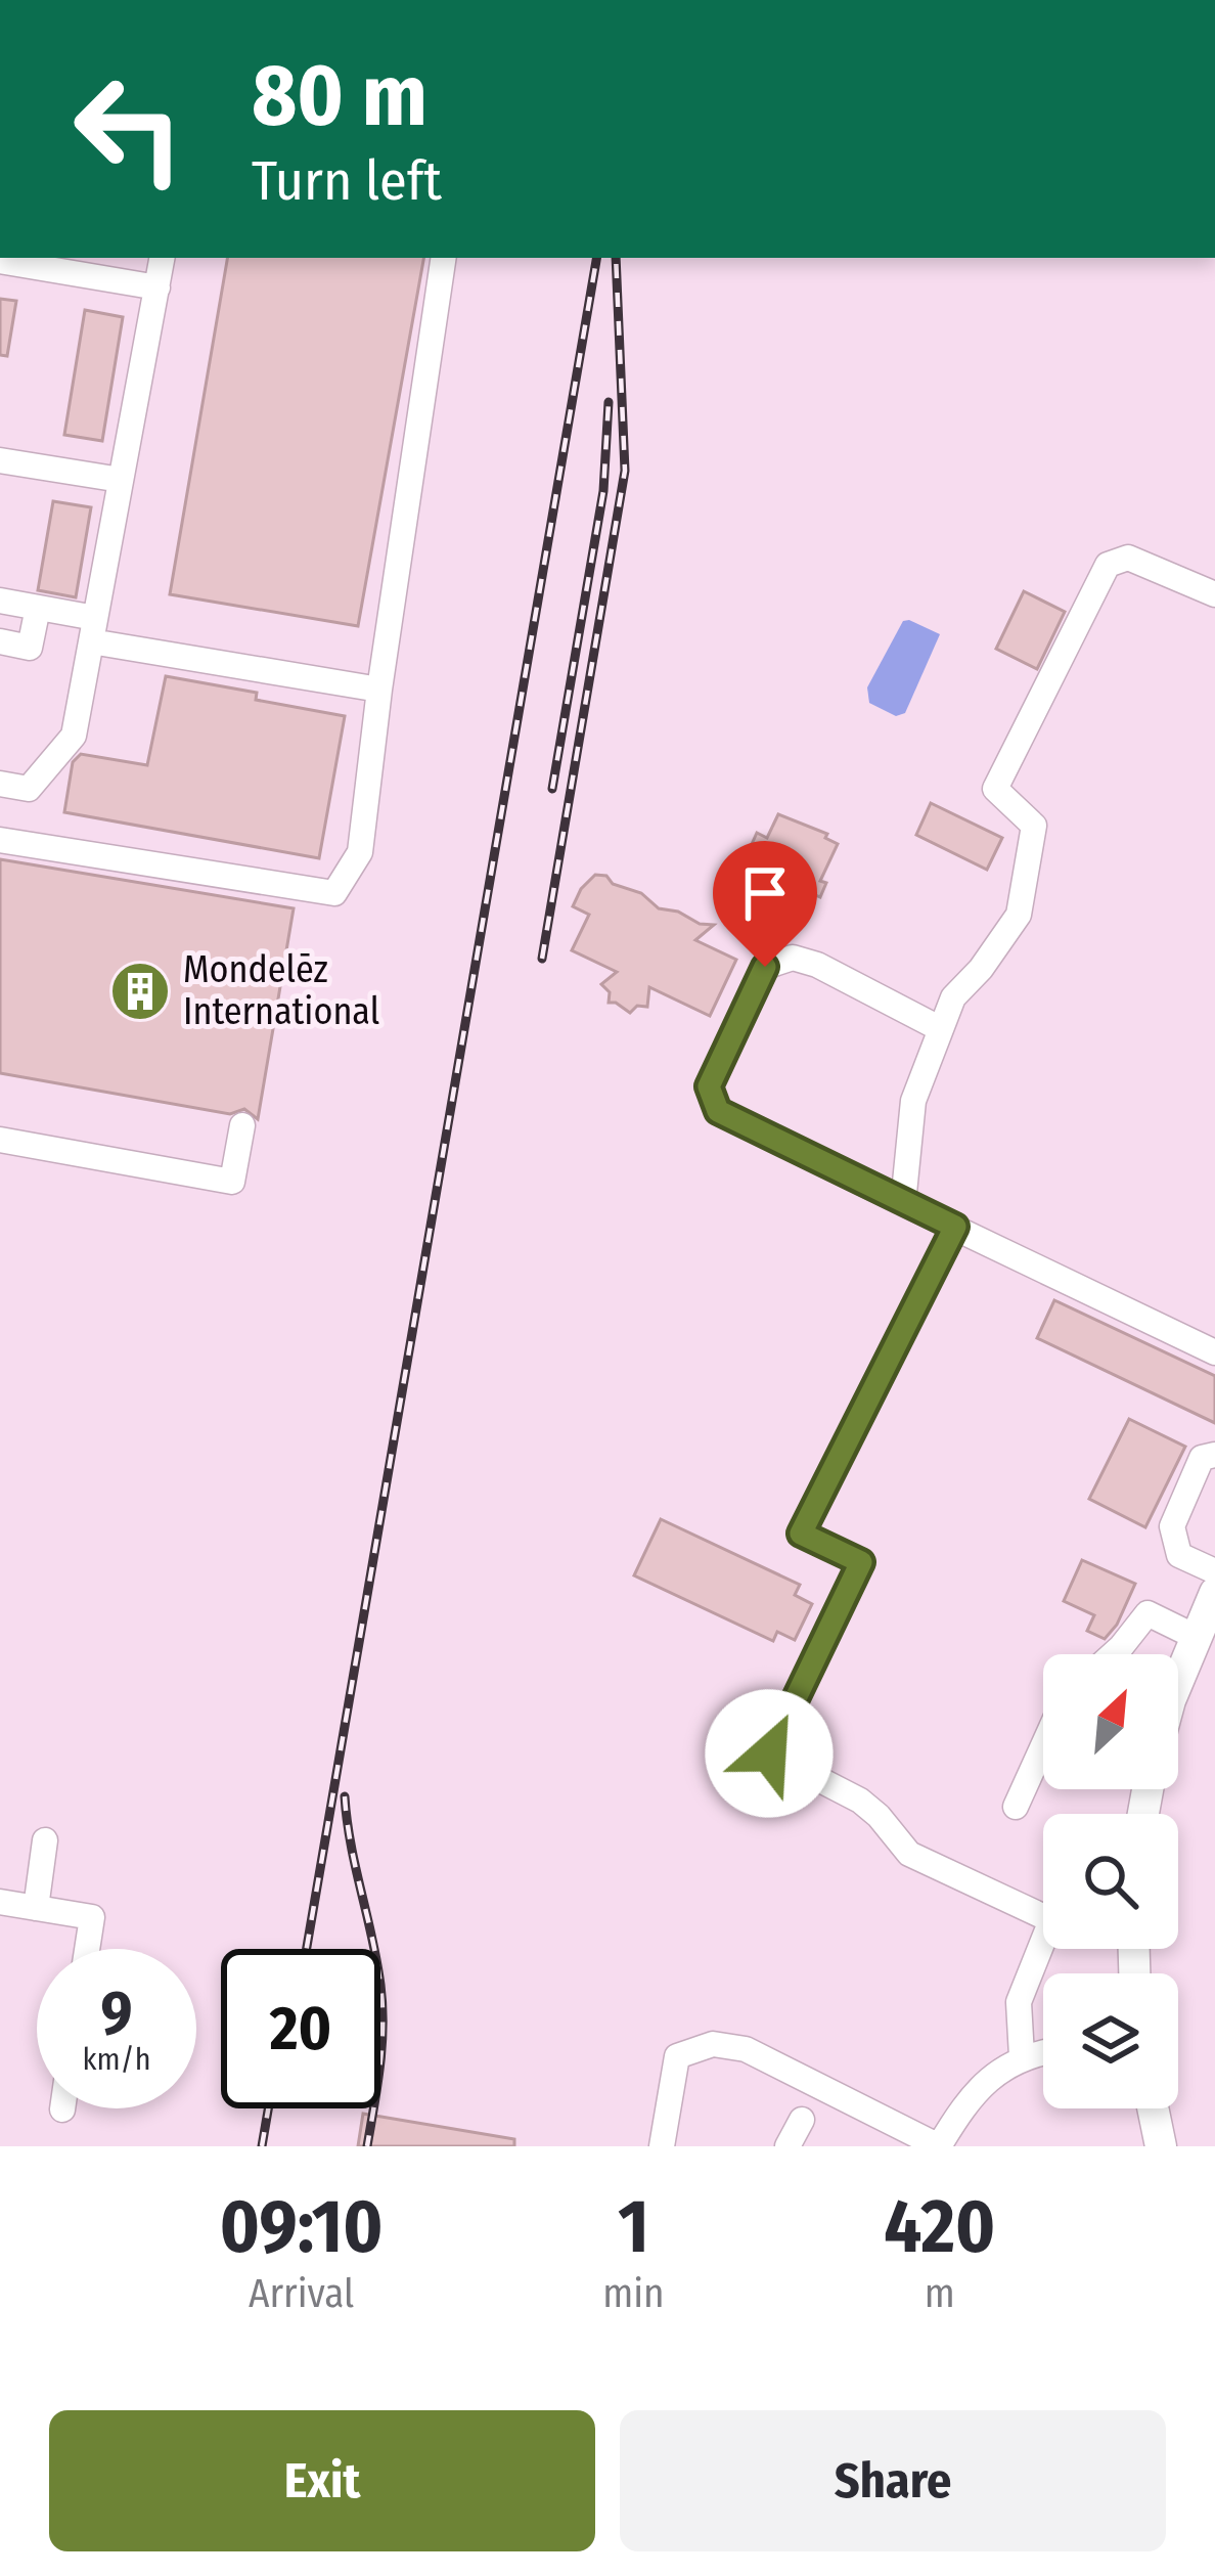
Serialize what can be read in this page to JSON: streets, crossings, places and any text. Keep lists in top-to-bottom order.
{
  "places": {
    "building": ["Mondelēz International"]
  },
  "north": "top right",
  "page": {
    "turn": ["80 m", "Turn left"],
    "speed": "9 km/h",
    "limit": "20",
    "eta": [
      "09:10",
      "Arrival",
      "1",
      "min",
      "420",
      "m"
    ],
    "buttons": ["Exit", "Share"]
  }
}
